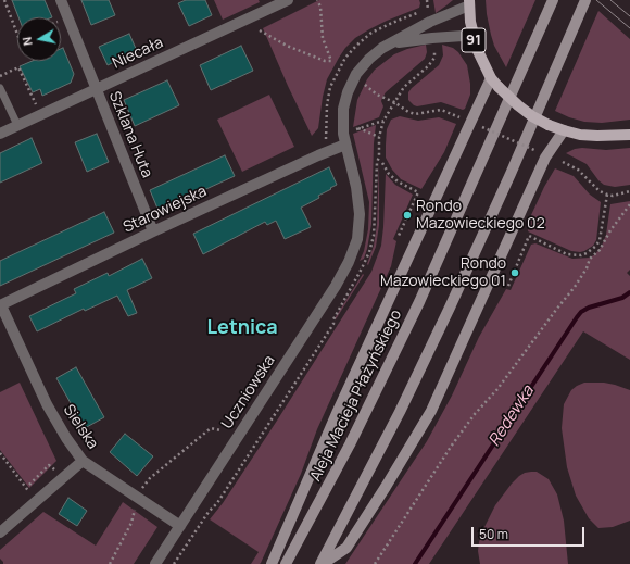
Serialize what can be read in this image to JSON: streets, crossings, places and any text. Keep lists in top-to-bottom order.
{
  "streets": {
    "main road": ["91", "Aleja Macieja Płażyńskiego"],
    "street": [
      "Niecała",
      "Szklana Huta",
      "Starowiejska",
      "Uczniowska",
      "Sielska"
    ]
  },
  "crossings": [
    ["91", "Uczniowska"],
    ["Niecała", "Szklana Huta"],
    ["Szklana Huta", "Starowiejska"],
    ["Starowiejska", "Uczniowska"],
    ["Starowiejska", "Sielska"],
    ["Uczniowska", "Sielska"]
  ],
  "districts": ["Letnica"],
  "water": ["Redewka"],
  "places": ["Rondo Mazowieckiego 02", "Rondo Mazowieckiego 01"],
  "scale_bar": "50 m",
  "north": "left"
}
